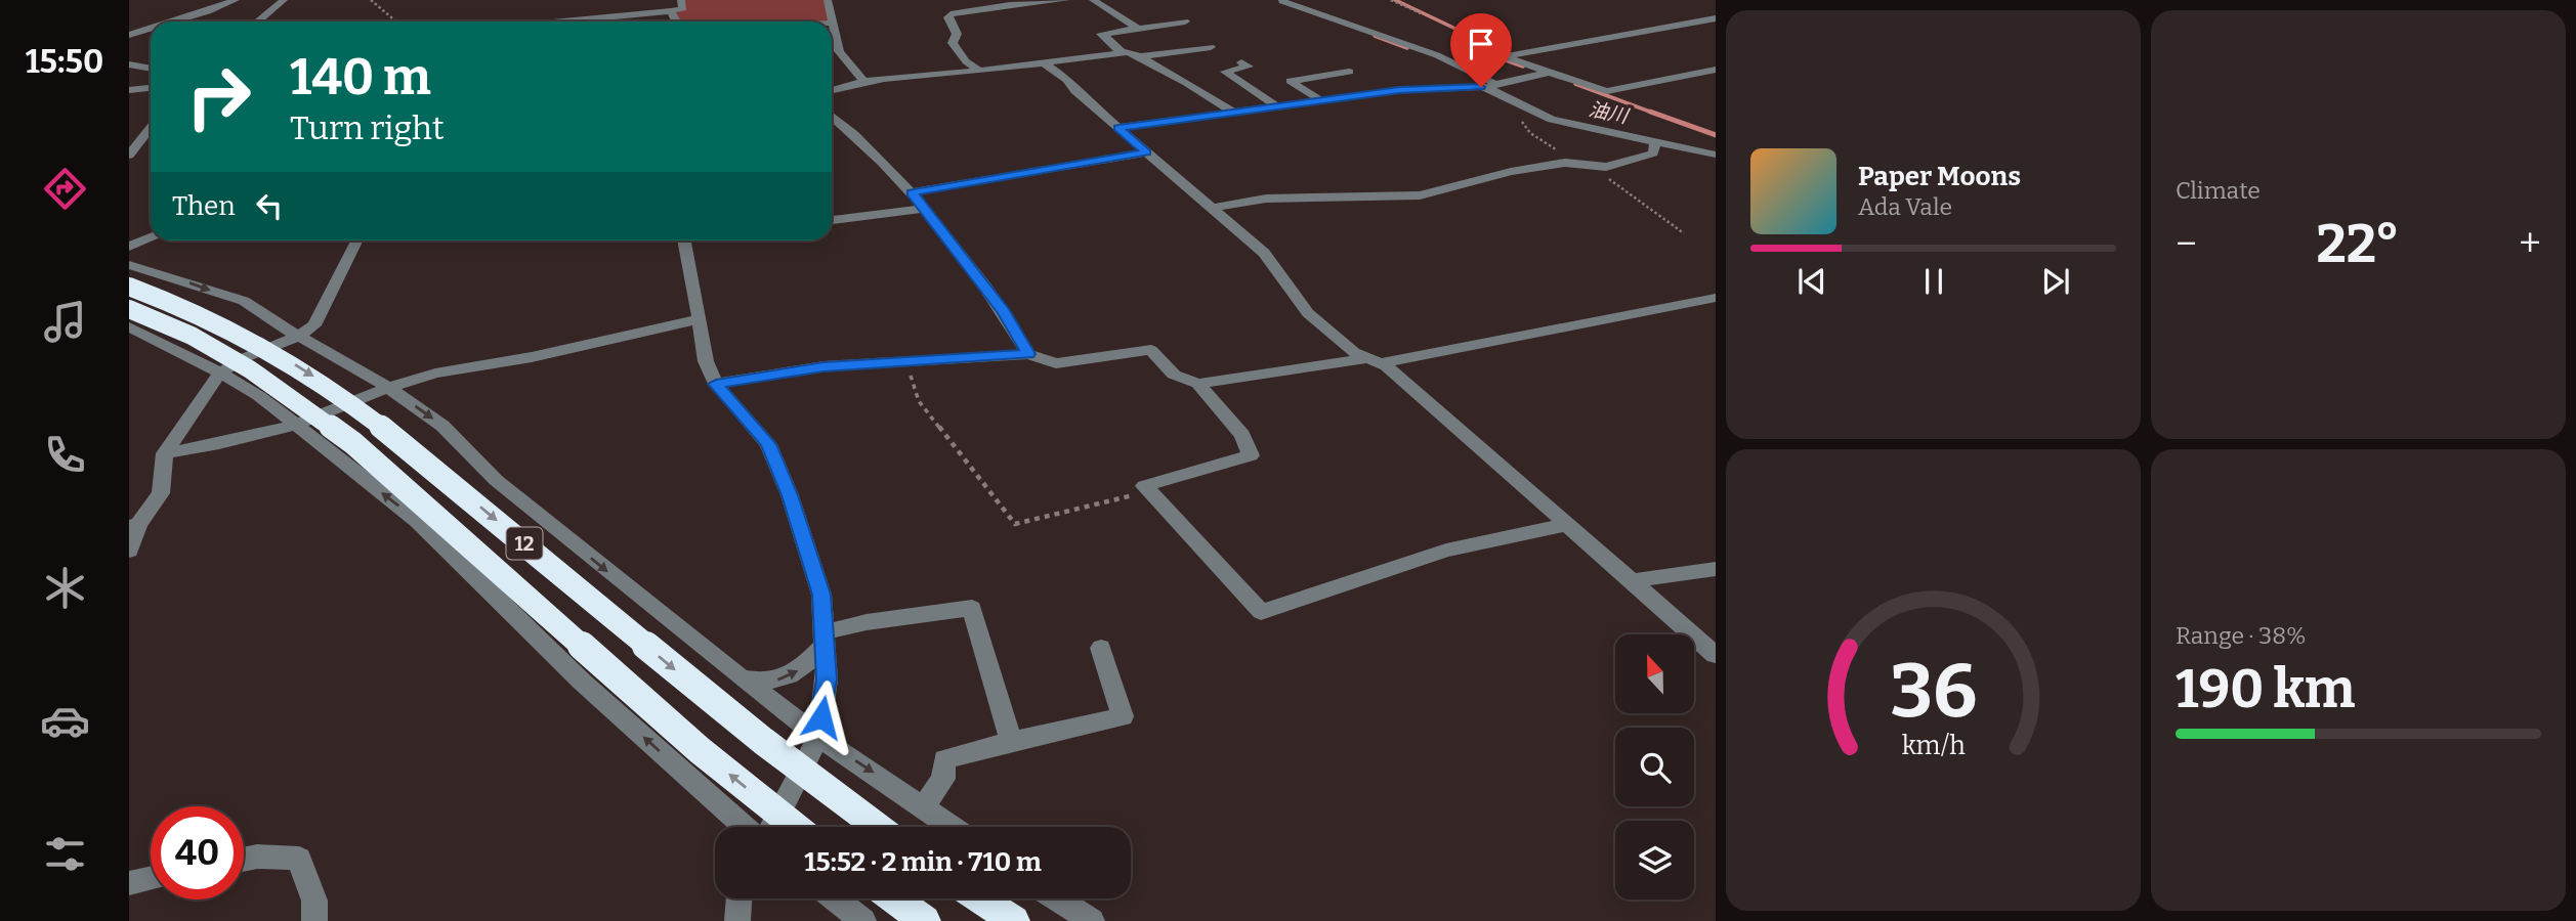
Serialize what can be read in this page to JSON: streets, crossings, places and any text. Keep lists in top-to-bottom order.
{
  "streets": {
    "highway": ["12"]
  },
  "water": ["油川"],
  "north": "top",
  "page": {
    "tabs": "15:50",
    "tile": [
      "Climate",
      ["Range · 38%", "190 km"]
    ],
    "turn": ["140 m", "Turn right"],
    "song": ["Paper Moons", "Ada Vale"],
    "then": "Then",
    "heat": ["−", "22°", "+"],
    "limit": "40",
    "trip": "15:52 · 2 min · 710 m",
    "gauge": ["36", "km/h"]
  }
}
